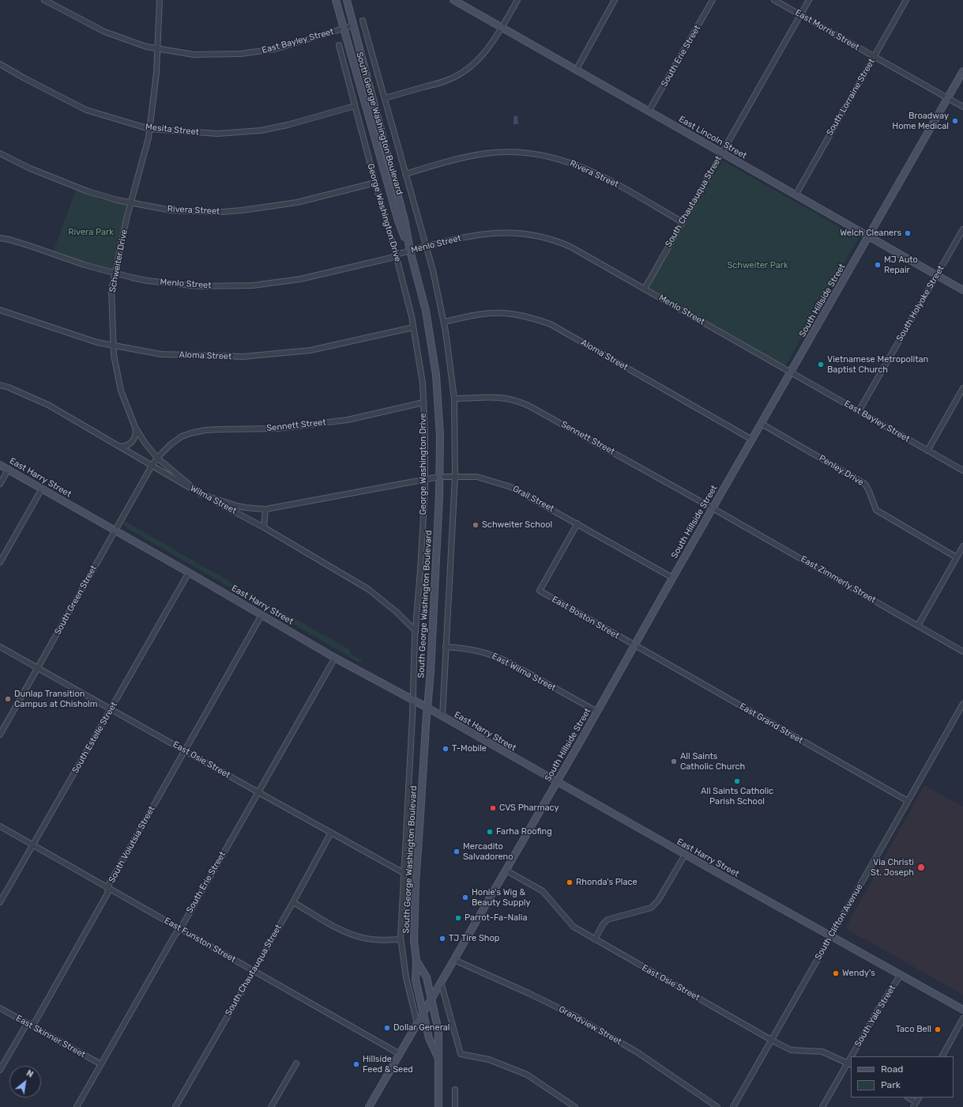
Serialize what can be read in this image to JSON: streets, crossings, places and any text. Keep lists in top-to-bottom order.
{
  "streets": {
    "main road": [
      "South George Washington Boulevard",
      "East Lincoln Street",
      "South Hillside Street",
      "East Harry Street"
    ],
    "street": [
      "East Morris Street",
      "East Bayley Street",
      "South Erie Street",
      "South Lorraine Street",
      "Mesita Street",
      "Rivera Street",
      "South Chautauqua Street",
      "George Washington Drive",
      "Menlo Street",
      "Schweiter Drive",
      "South Holyoke Street",
      "Aloma Street",
      "Sennett Street",
      "Penley Drive",
      "Grail Street",
      "Wilma Street",
      "East Zimmerly Street",
      "South Green Street",
      "East Boston Street",
      "East Wilma Street",
      "East Grand Street",
      "South Estelle Street",
      "East Osie Street",
      "South Volutsia Street",
      "South Clifton Avenue",
      "East Funston Street",
      "South Yale Street",
      "Grandview Street",
      "East Skinner Street"
    ]
  },
  "crossings": [
    ["East Morris Street", "South Lorraine Street"],
    ["East Morris Street", "South Chautauqua Street"],
    ["East Morris Street", "South Hillside Street"],
    ["East Bayley Street", "South George Washington Boulevard"],
    ["East Bayley Street", "Menlo Street"],
    ["East Bayley Street", "Schweiter Drive"],
    ["East Bayley Street", "South Hillside Street"],
    ["East Bayley Street", "South Holyoke Street"],
    ["South Erie Street", "East Lincoln Street"],
    ["South Erie Street", "East Harry Street"],
    ["South Erie Street", "East Osie Street"],
    ["South Erie Street", "East Funston Street"],
    ["South Erie Street", "East Skinner Street"],
    ["South Lorraine Street", "East Lincoln Street"],
    ["South George Washington Boulevard", "Menlo Street"],
    ["South George Washington Boulevard", "South Hillside Street"],
    ["South George Washington Boulevard", "East Harry Street"],
    ["South George Washington Boulevard", "Grail Street"],
    ["Mesita Street", "George Washington Drive"],
    ["Mesita Street", "Schweiter Drive"],
    ["East Lincoln Street", "South Chautauqua Street"],
    ["East Lincoln Street", "South Hillside Street"],
    ["East Lincoln Street", "South Holyoke Street"],
    ["Rivera Street", "South Chautauqua Street"],
    ["Rivera Street", "George Washington Drive"],
    ["Rivera Street", "Schweiter Drive"],
    ["South Chautauqua Street", "Menlo Street"],
    ["South Chautauqua Street", "East Osie Street"],
    ["South Chautauqua Street", "East Funston Street"],
    ["George Washington Drive", "Menlo Street"],
    ["George Washington Drive", "South Hillside Street"],
    ["George Washington Drive", "Aloma Street"],
    ["George Washington Drive", "Sennett Street"],
    ["George Washington Drive", "East Harry Street"],
    ["George Washington Drive", "Grail Street"],
    ["George Washington Drive", "Wilma Street"],
    ["George Washington Drive", "East Osie Street"],
    ["Menlo Street", "Schweiter Drive"],
    ["Menlo Street", "South Hillside Street"],
    ["Schweiter Drive", "Aloma Street"],
    ["Schweiter Drive", "Sennett Street"],
    ["Schweiter Drive", "Grail Street"],
    ["Schweiter Drive", "Wilma Street"],
    ["South Hillside Street", "Aloma Street"],
    ["South Hillside Street", "Sennett Street"],
    ["South Hillside Street", "Penley Drive"],
    ["South Hillside Street", "East Harry Street"],
    ["South Hillside Street", "Grail Street"],
    ["South Hillside Street", "East Zimmerly Street"],
    ["South Hillside Street", "East Boston Street"],
    ["South Hillside Street", "East Wilma Street"],
    ["South Hillside Street", "East Grand Street"],
    ["South Hillside Street", "East Osie Street"],
    ["South Hillside Street", "East Funston Street"],
    ["South Hillside Street", "Grandview Street"],
    ["Sennett Street", "Wilma Street"],
    ["Sennett Street", "East Zimmerly Street"],
    ["Sennett Street", "South Green Street"],
    ["East Harry Street", "South Green Street"],
    ["East Harry Street", "South Estelle Street"],
    ["East Harry Street", "South Volutsia Street"],
    ["East Harry Street", "South Clifton Avenue"],
    ["East Harry Street", "South Yale Street"],
    ["Grail Street", "Wilma Street"],
    ["Grail Street", "East Boston Street"],
    ["Wilma Street", "South Green Street"],
    ["South Green Street", "East Osie Street"],
    ["East Boston Street", "East Grand Street"],
    ["East Grand Street", "South Clifton Avenue"],
    ["South Estelle Street", "East Osie Street"],
    ["South Estelle Street", "East Funston Street"],
    ["East Osie Street", "South Volutsia Street"],
    ["East Osie Street", "South Clifton Avenue"],
    ["East Osie Street", "South Yale Street"],
    ["South Volutsia Street", "East Funston Street"],
    ["South Volutsia Street", "East Skinner Street"]
  ],
  "parks": ["Rivera Park", "Schweiter Park"],
  "places": [
    "Broadway Home Medical",
    "Welch Cleaners",
    "MJ Auto Repair",
    "Vietnamese Metropolitan Baptist Church",
    "Schweiter School",
    "Dunlap Transition Campus at Chisholm",
    "T-Mobile",
    "All Saints Catholic Church",
    "All Saints Catholic Parish School",
    "CVS Pharmacy",
    "Farha Roofing",
    "Mercadito Salvadoreno",
    "Via Christi St. Joseph",
    "Rhonda's Place",
    "Honie's Wig & Beauty Supply",
    "Parrot-Fa-Nalia",
    "TJ Tire Shop",
    "Wendy's",
    "Dollar General",
    "Taco Bell",
    "Hillside Feed & Seed"
  ],
  "legend": ["Road", "Park"],
  "north": "top right"
}
